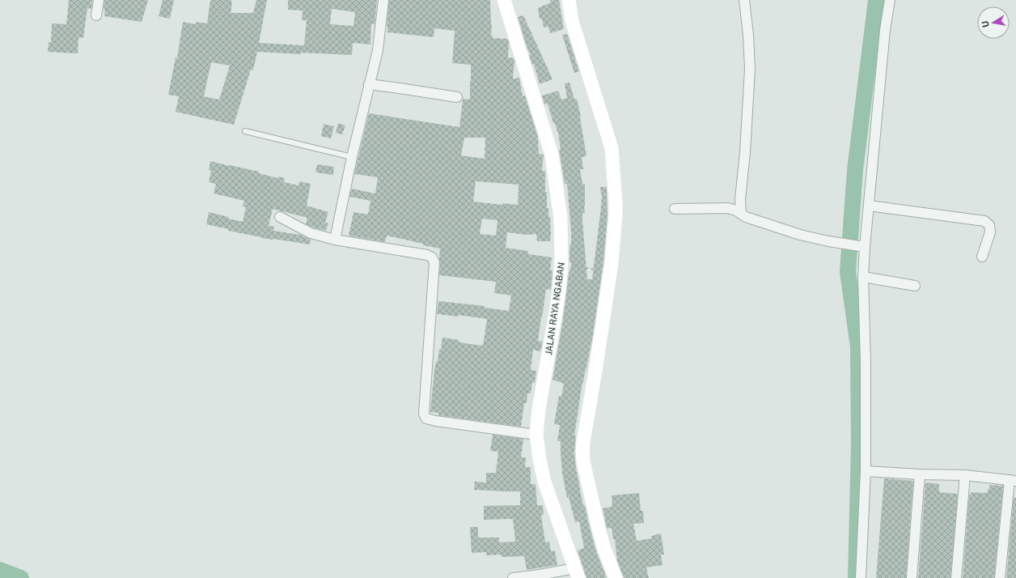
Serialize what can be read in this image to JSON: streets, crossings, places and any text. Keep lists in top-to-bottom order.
{
  "streets": {
    "street": ["JALAN RAYA NGABAN"]
  },
  "north": "left"
}
